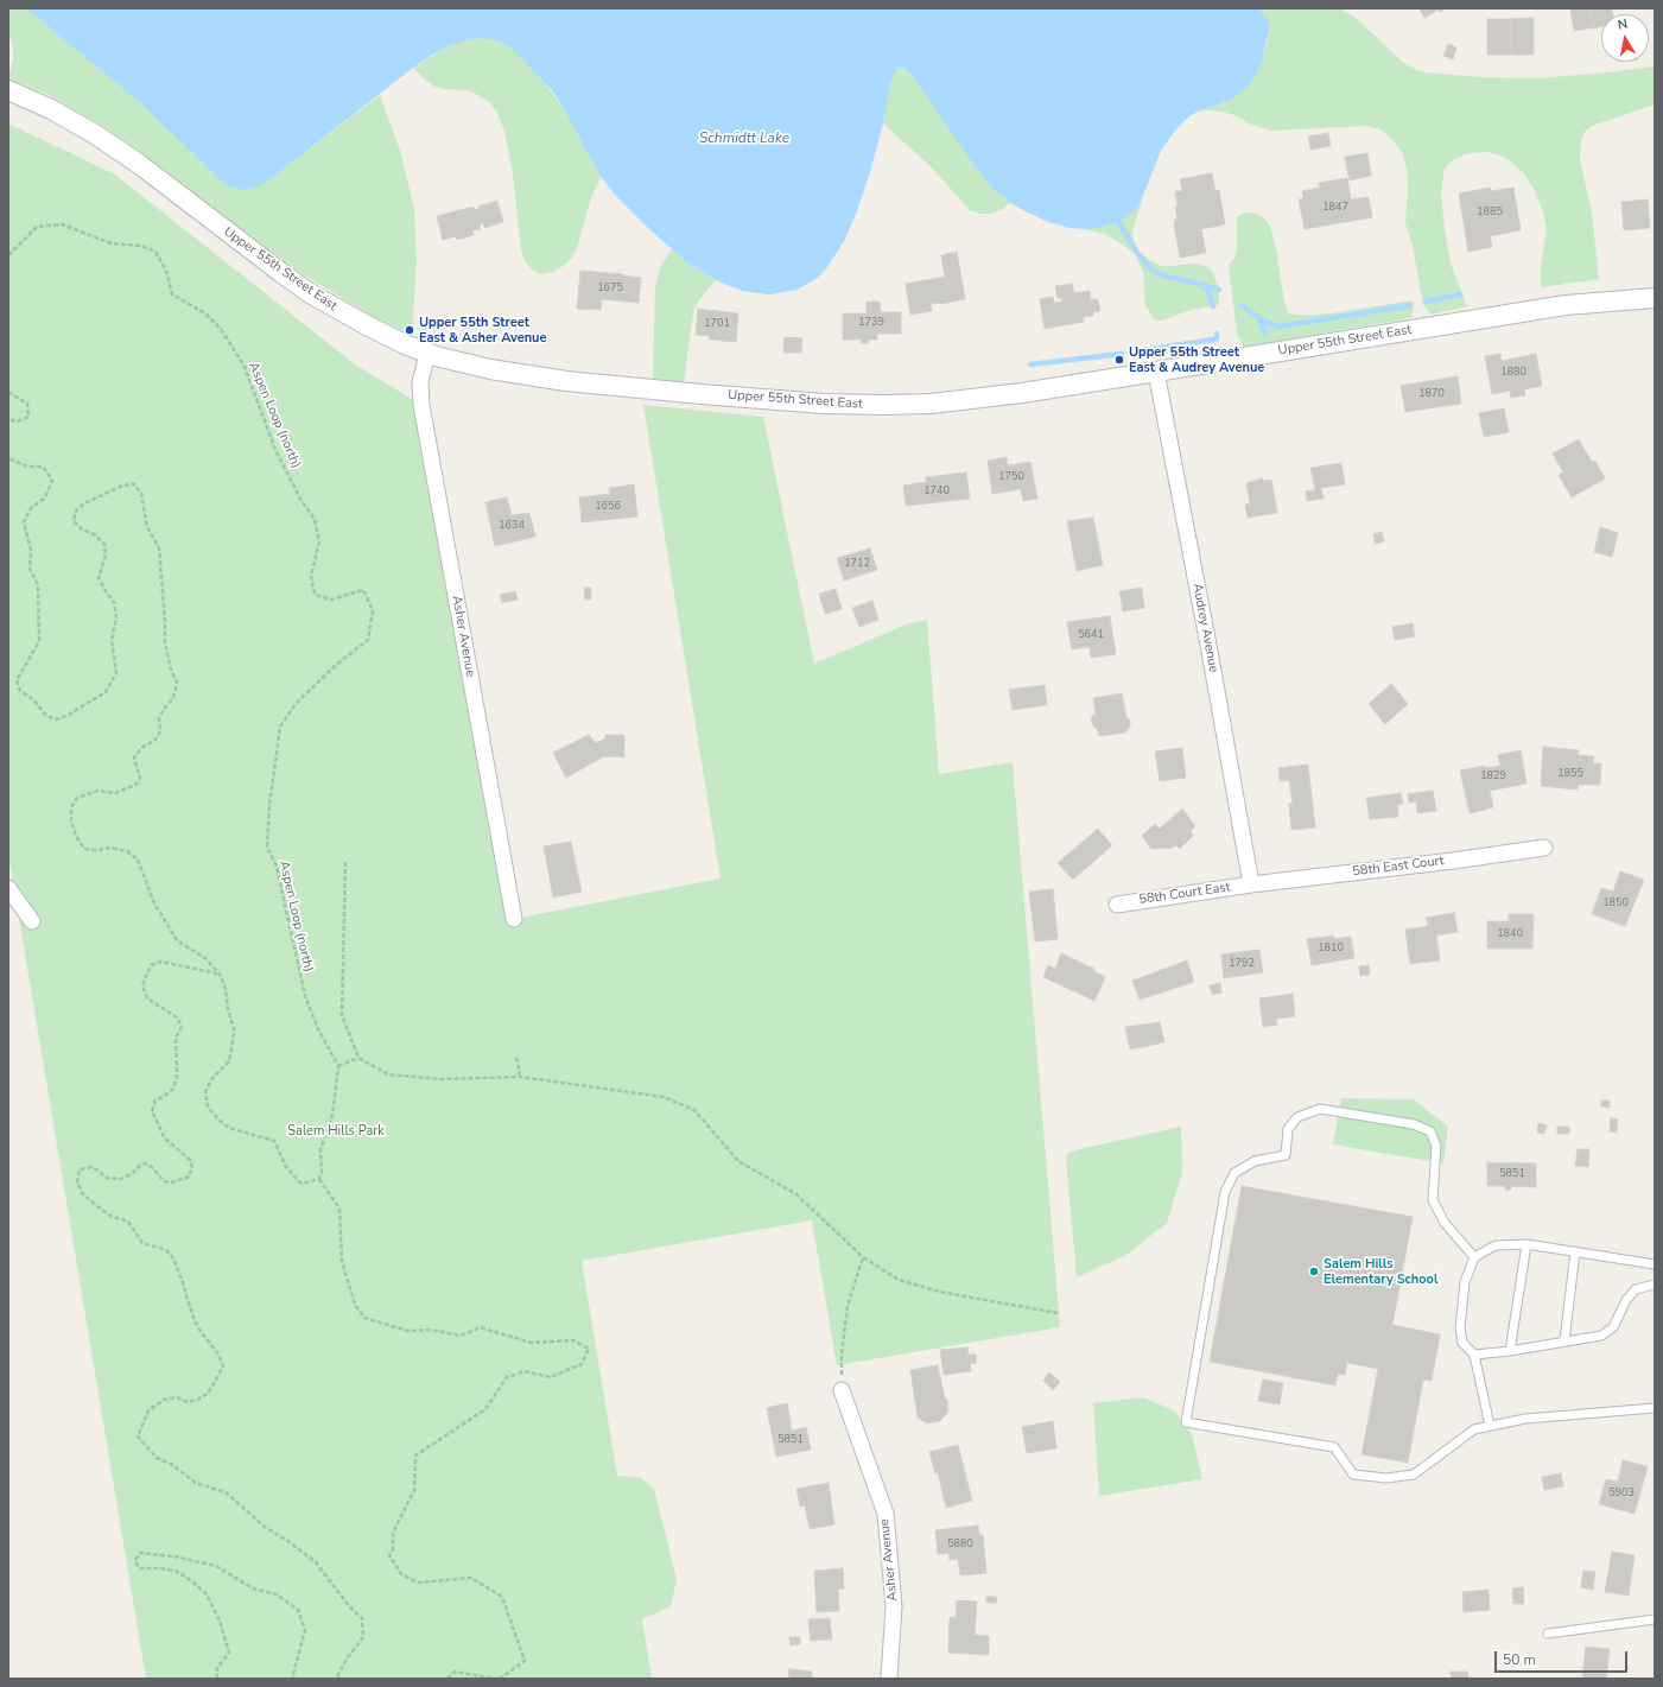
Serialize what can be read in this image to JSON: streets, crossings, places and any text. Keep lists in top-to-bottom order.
{
  "streets": {
    "street": [
      "Upper 55th Street East",
      "Audrey Avenue",
      "Asher Avenue",
      "58th East Court",
      "58th Court East"
    ],
    "path": ["Aspen Loop (north)"]
  },
  "crossings": [
    ["Upper 55th Street East", "Audrey Avenue"],
    ["Upper 55th Street East", "Asher Avenue"],
    ["Audrey Avenue", "58th East Court"],
    ["Audrey Avenue", "58th Court East"],
    ["58th East Court", "58th Court East"]
  ],
  "water": ["Schmidtt Lake"],
  "parks": ["Salem Hills Park"],
  "places": ["Upper 55th Street East & Asher Avenue", "Upper 55th Street East & Audrey Avenue", "Salem Hills Elementary School"],
  "house_numbers": [
    "1847",
    "1885",
    "1675",
    "1739",
    "1701",
    "1880",
    "1870",
    "1750",
    "1740",
    "1656",
    "1634",
    "1712",
    "5641",
    "1855",
    "1829",
    "1850",
    "1840",
    "1810",
    "1792",
    "5851",
    "5851",
    "5903",
    "5880"
  ],
  "scale_bar": "50 m",
  "north": "top"
}
